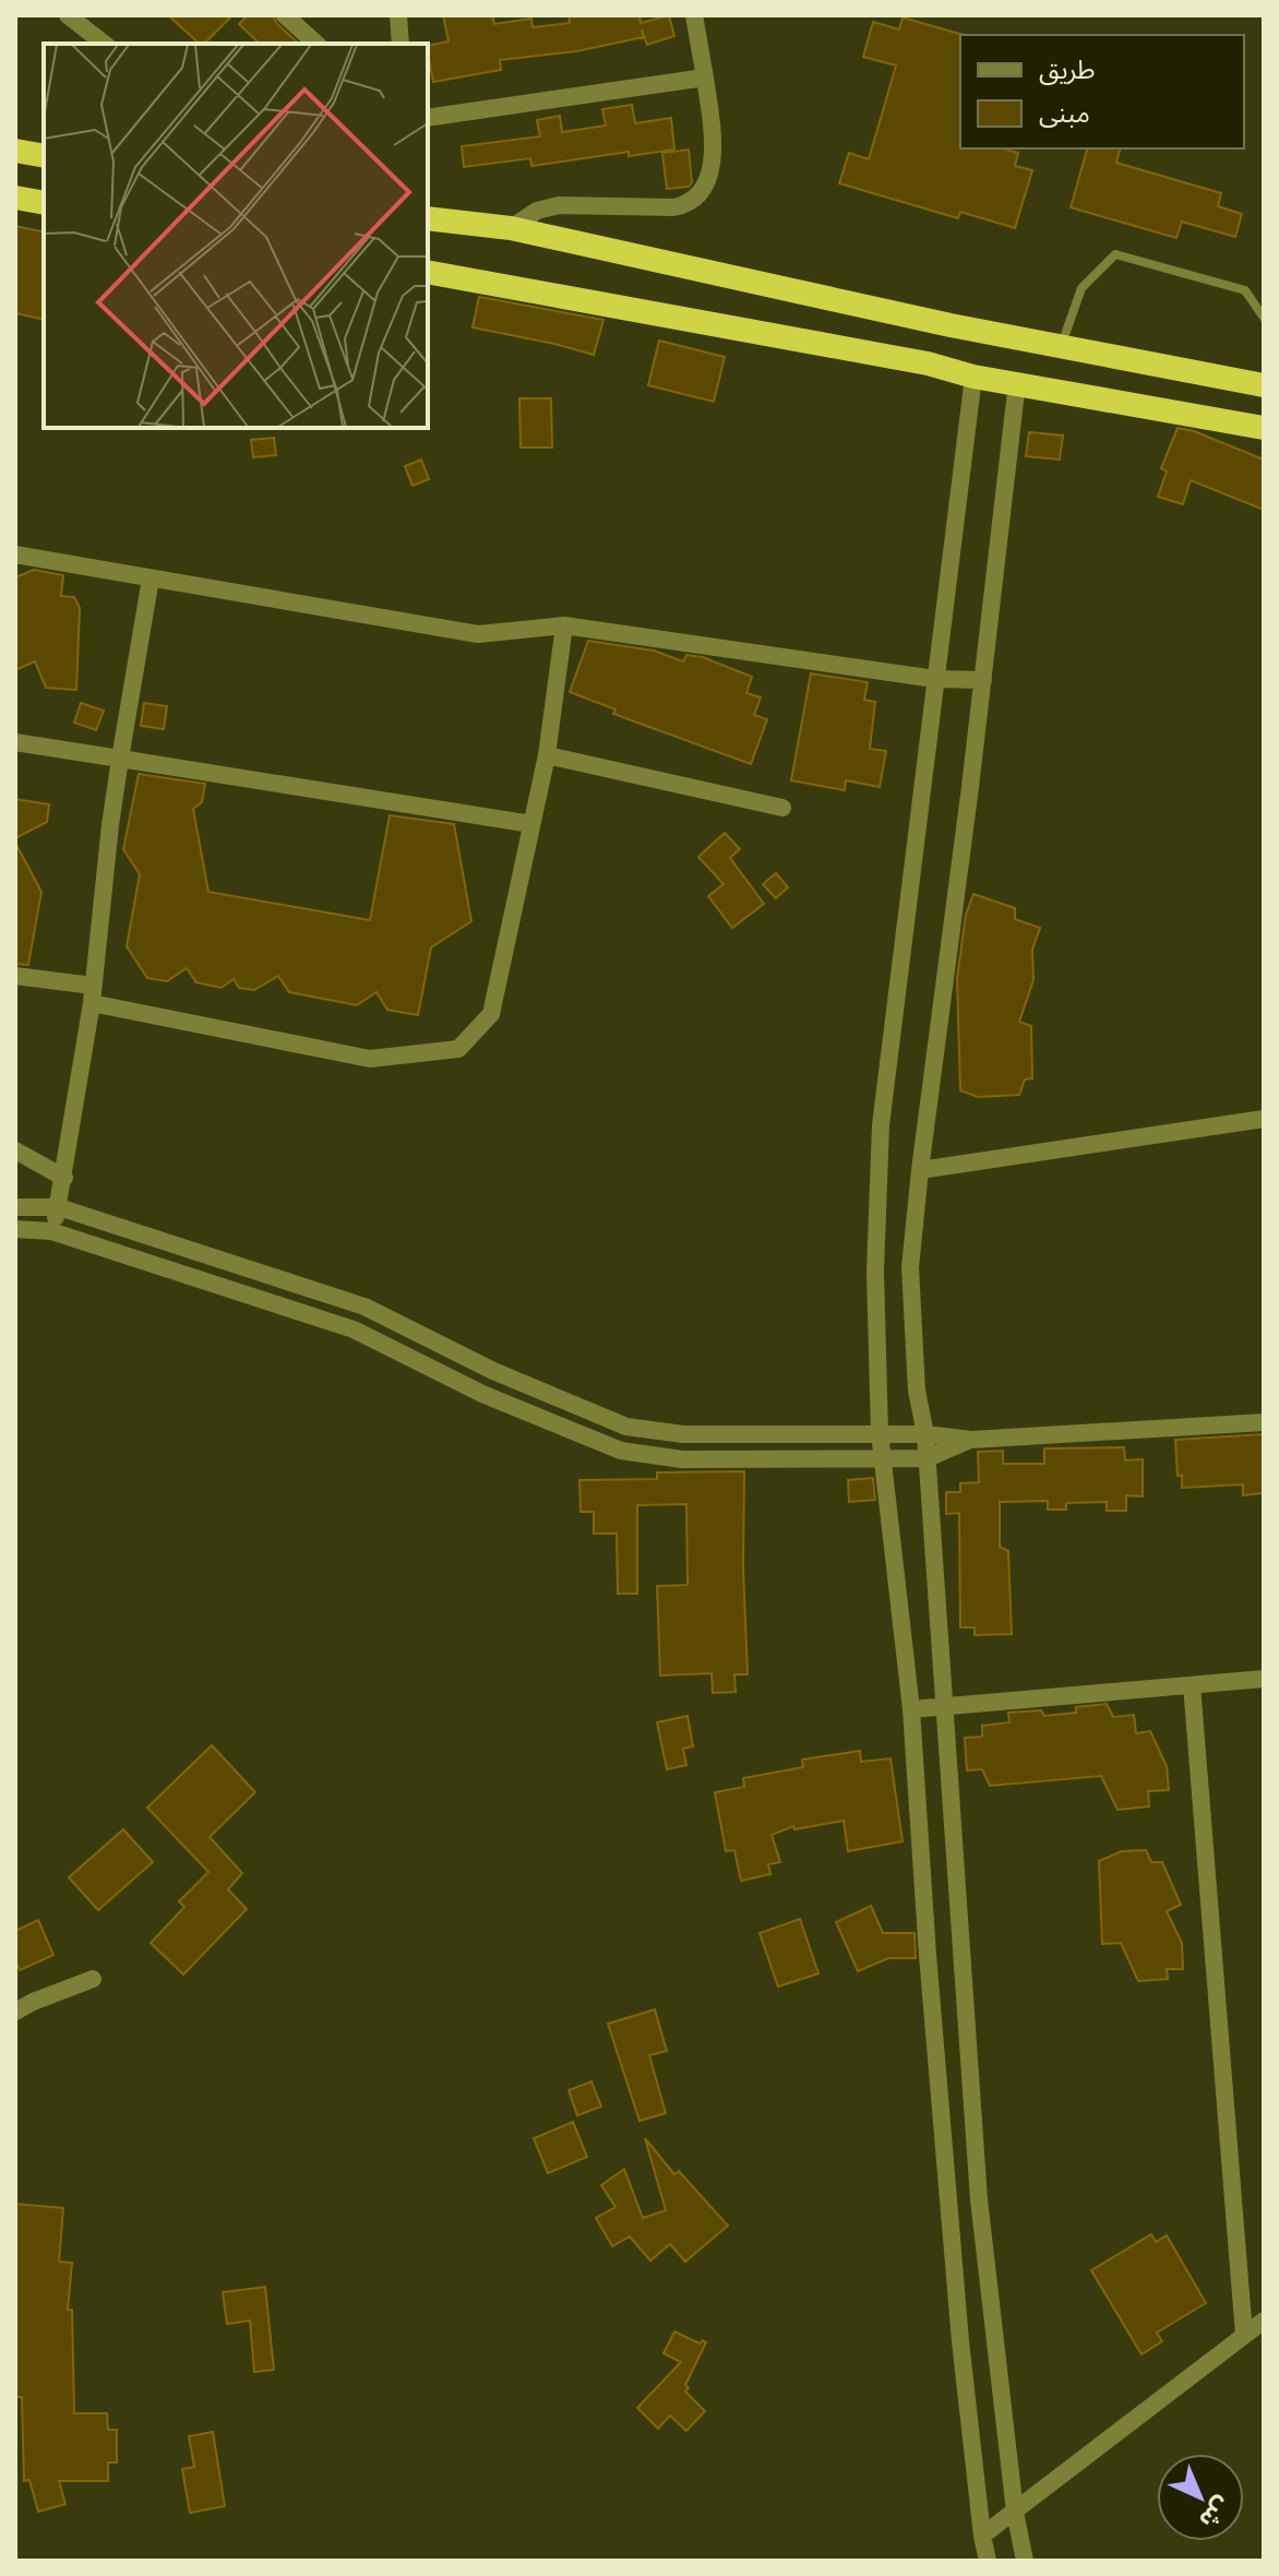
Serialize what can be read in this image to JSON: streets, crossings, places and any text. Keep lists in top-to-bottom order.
{
  "legend": ["طريق", "مبنى"],
  "north": "bottom right"
}
